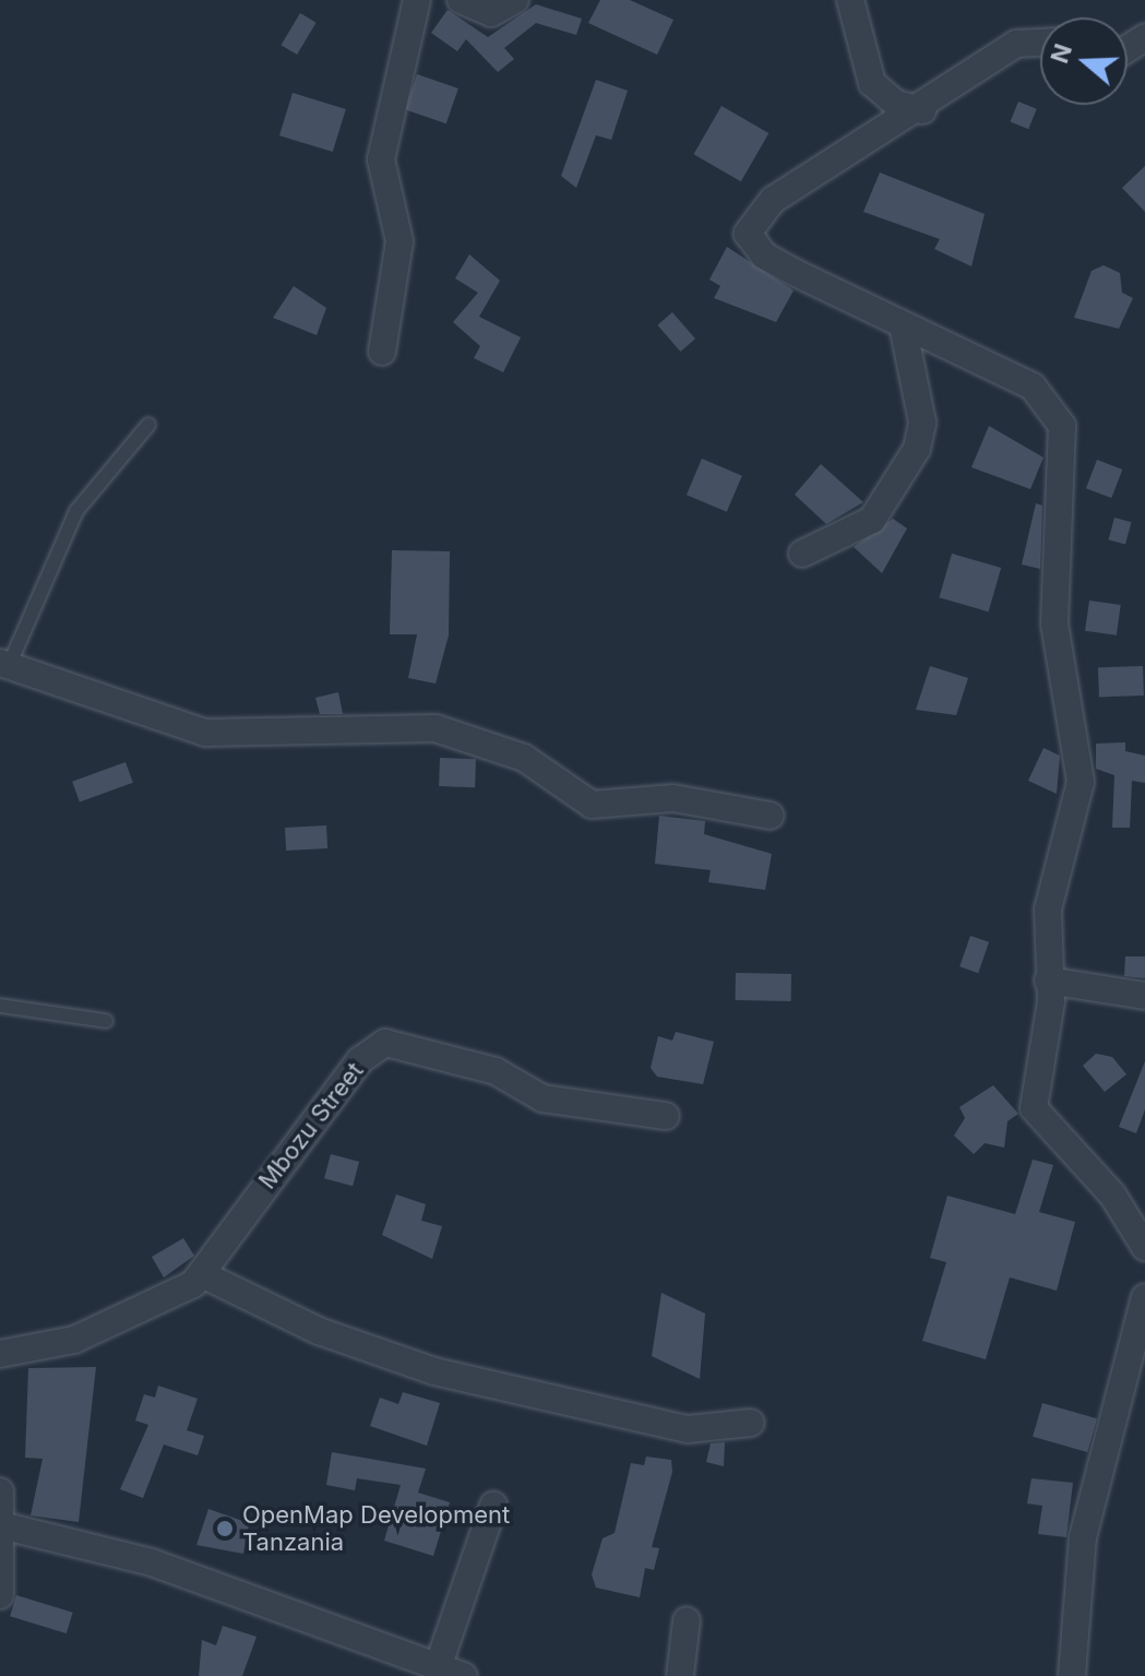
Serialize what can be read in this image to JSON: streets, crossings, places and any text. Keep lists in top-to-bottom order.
{
  "streets": {
    "street": ["Mbozu Street"]
  },
  "places": ["OpenMap Development Tanzania"],
  "north": "left"
}
